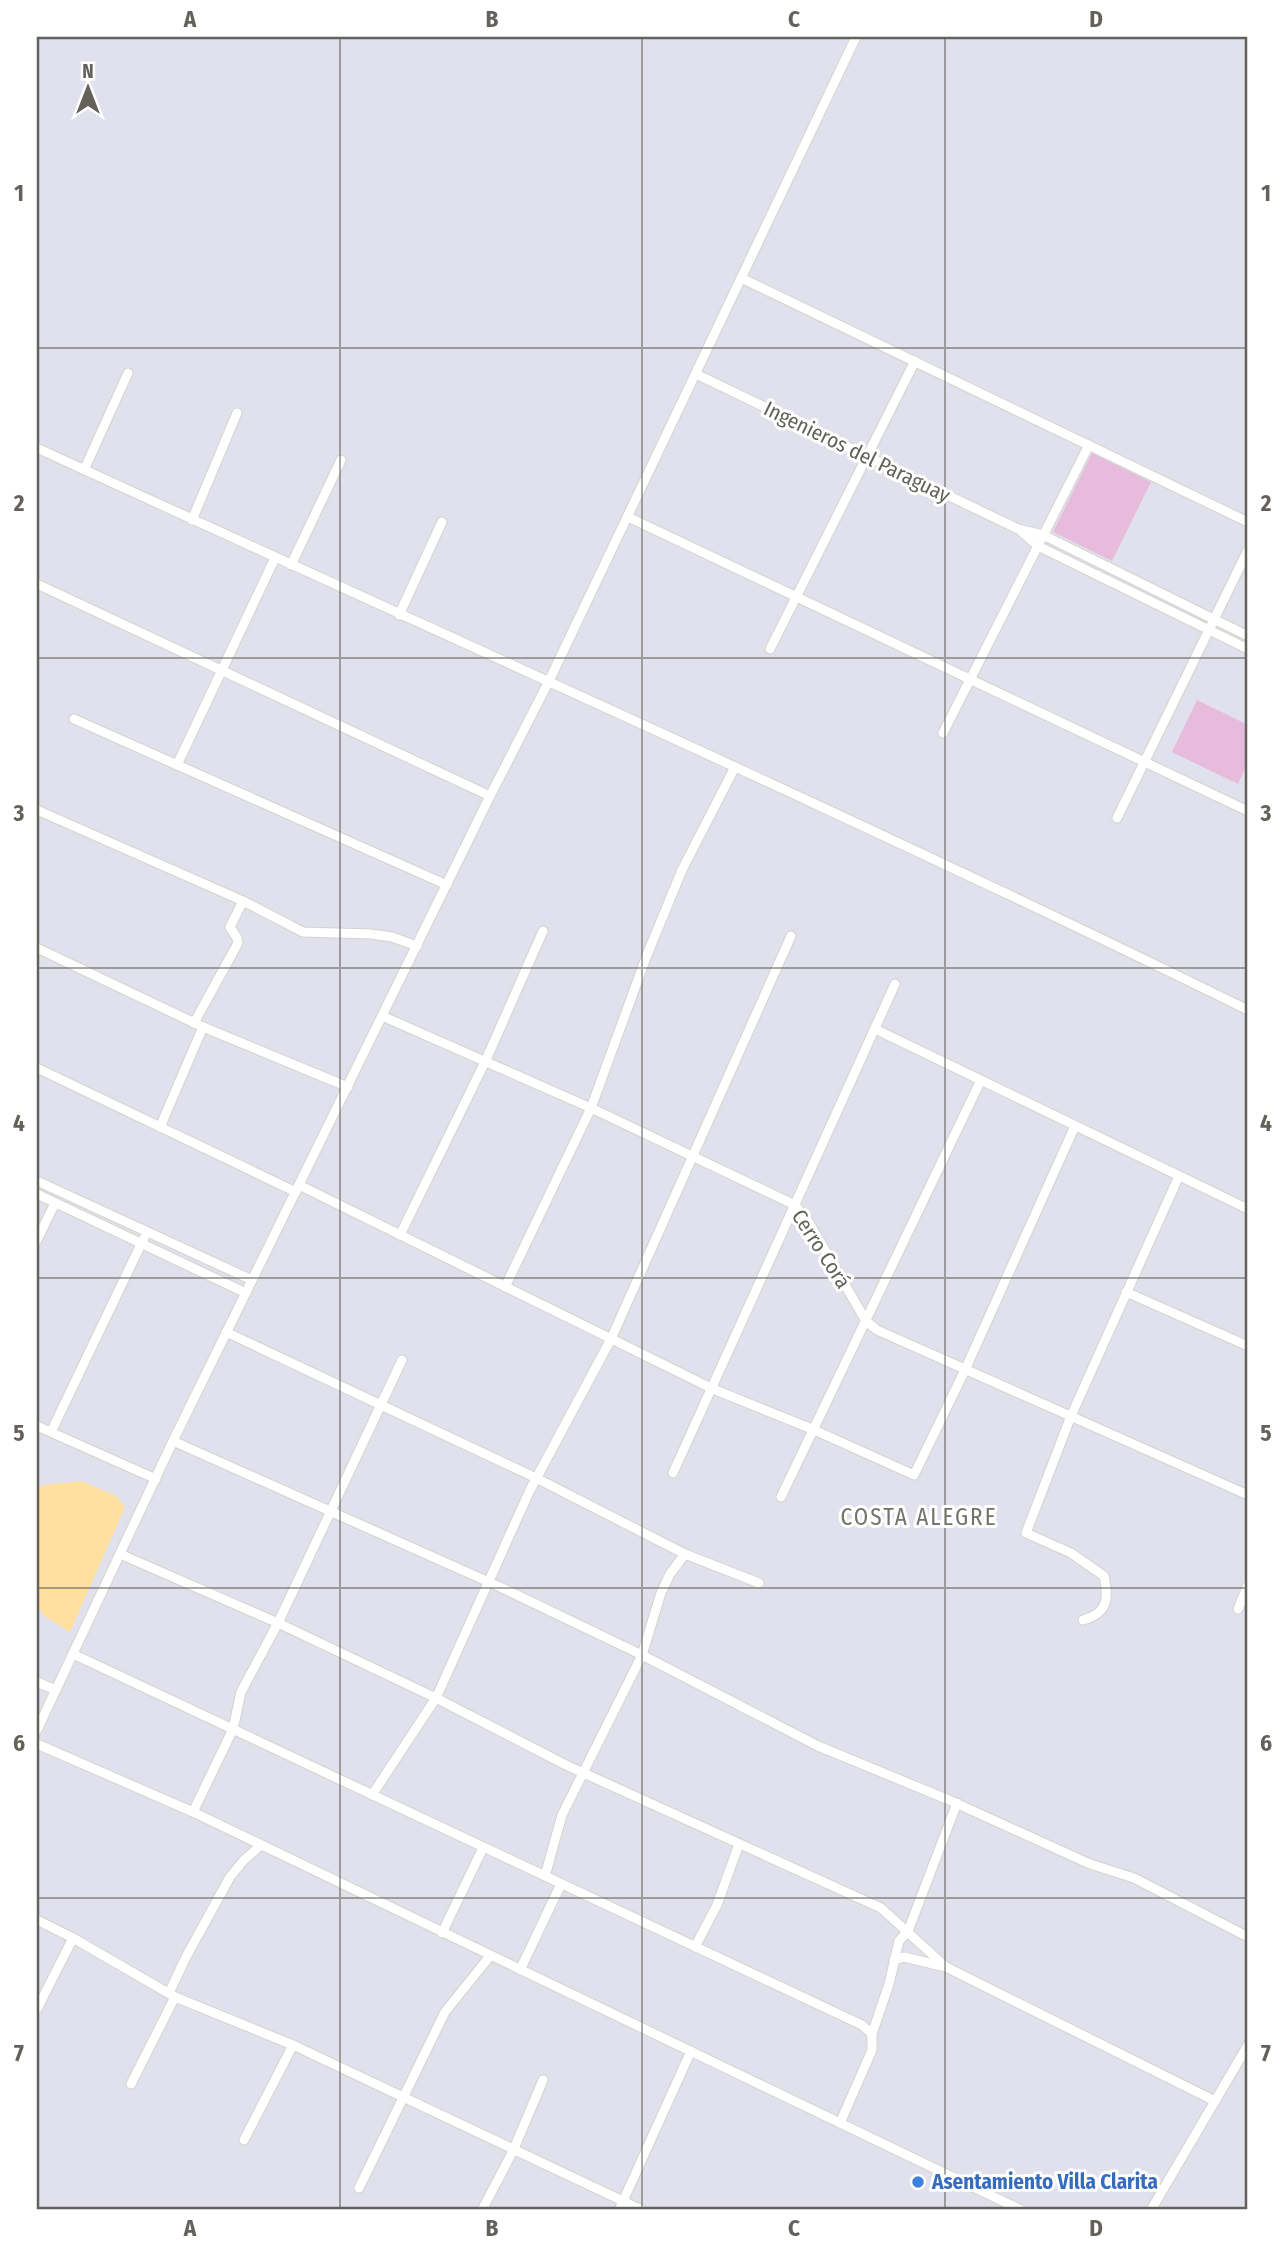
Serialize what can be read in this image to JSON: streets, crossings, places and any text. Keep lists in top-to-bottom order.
{
  "streets": {
    "street": ["Ingenieros del Paraguay", "Cerro Corá"]
  },
  "districts": ["COSTA ALEGRE"],
  "places": ["Asentamiento Villa Clarita"],
  "north": "top",
  "grid": {
    "columns": [
      "A",
      "B",
      "C",
      "D"
    ],
    "rows": [
      "1",
      "2",
      "3",
      "4",
      "5",
      "6",
      "7"
    ]
  }
}
